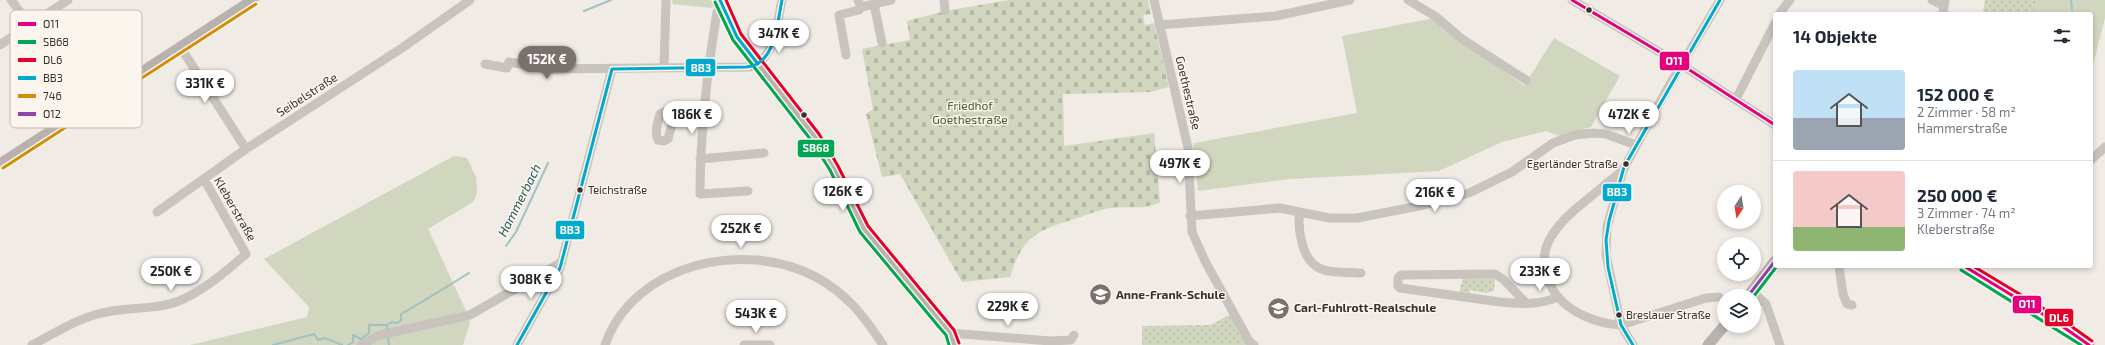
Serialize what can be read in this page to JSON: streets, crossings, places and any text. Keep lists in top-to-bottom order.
{
  "streets": {
    "street": ["Goethestraße", "Seibelstraße", "Kleberstraße"]
  },
  "crossings": [
    ["Seibelstraße", "Kleberstraße"]
  ],
  "water": ["Hammerbach"],
  "parks": ["Friedhof Goethestraße"],
  "places": {
    "other": ["Egerländer Straße", "Teichstraße", "Breslauer Straße"],
    "school or university": ["Anne-Frank-Schule", "Carl-Fuhlrott-Realschule"]
  },
  "lines": [
    "transit line O11",
    "transit line DL6",
    "transit line BB3",
    "transit line SB68",
    "transit line 746",
    "transit line O12"
  ],
  "legend": [
    "O11",
    "SB68",
    "DL6",
    "BB3",
    "746",
    "O12"
  ],
  "north": "bottom",
  "page": {
    "heading": "14 Objekte",
    "price": [
      "347K €",
      "152K €",
      "331K €",
      "186K €",
      "472K €",
      "497K €",
      "126K €",
      "216K €",
      "252K €",
      "250K €",
      "233K €",
      "308K €",
      "229K €",
      "543K €"
    ],
    "list": [
      {
        "name": "152 000 €",
        "note": "2 Zimmer · 58 m² · Hammerstraße"
      },
      {
        "name": "250 000 €",
        "note": "3 Zimmer · 74 m² · Kleberstraße"
      }
    ]
  }
}
